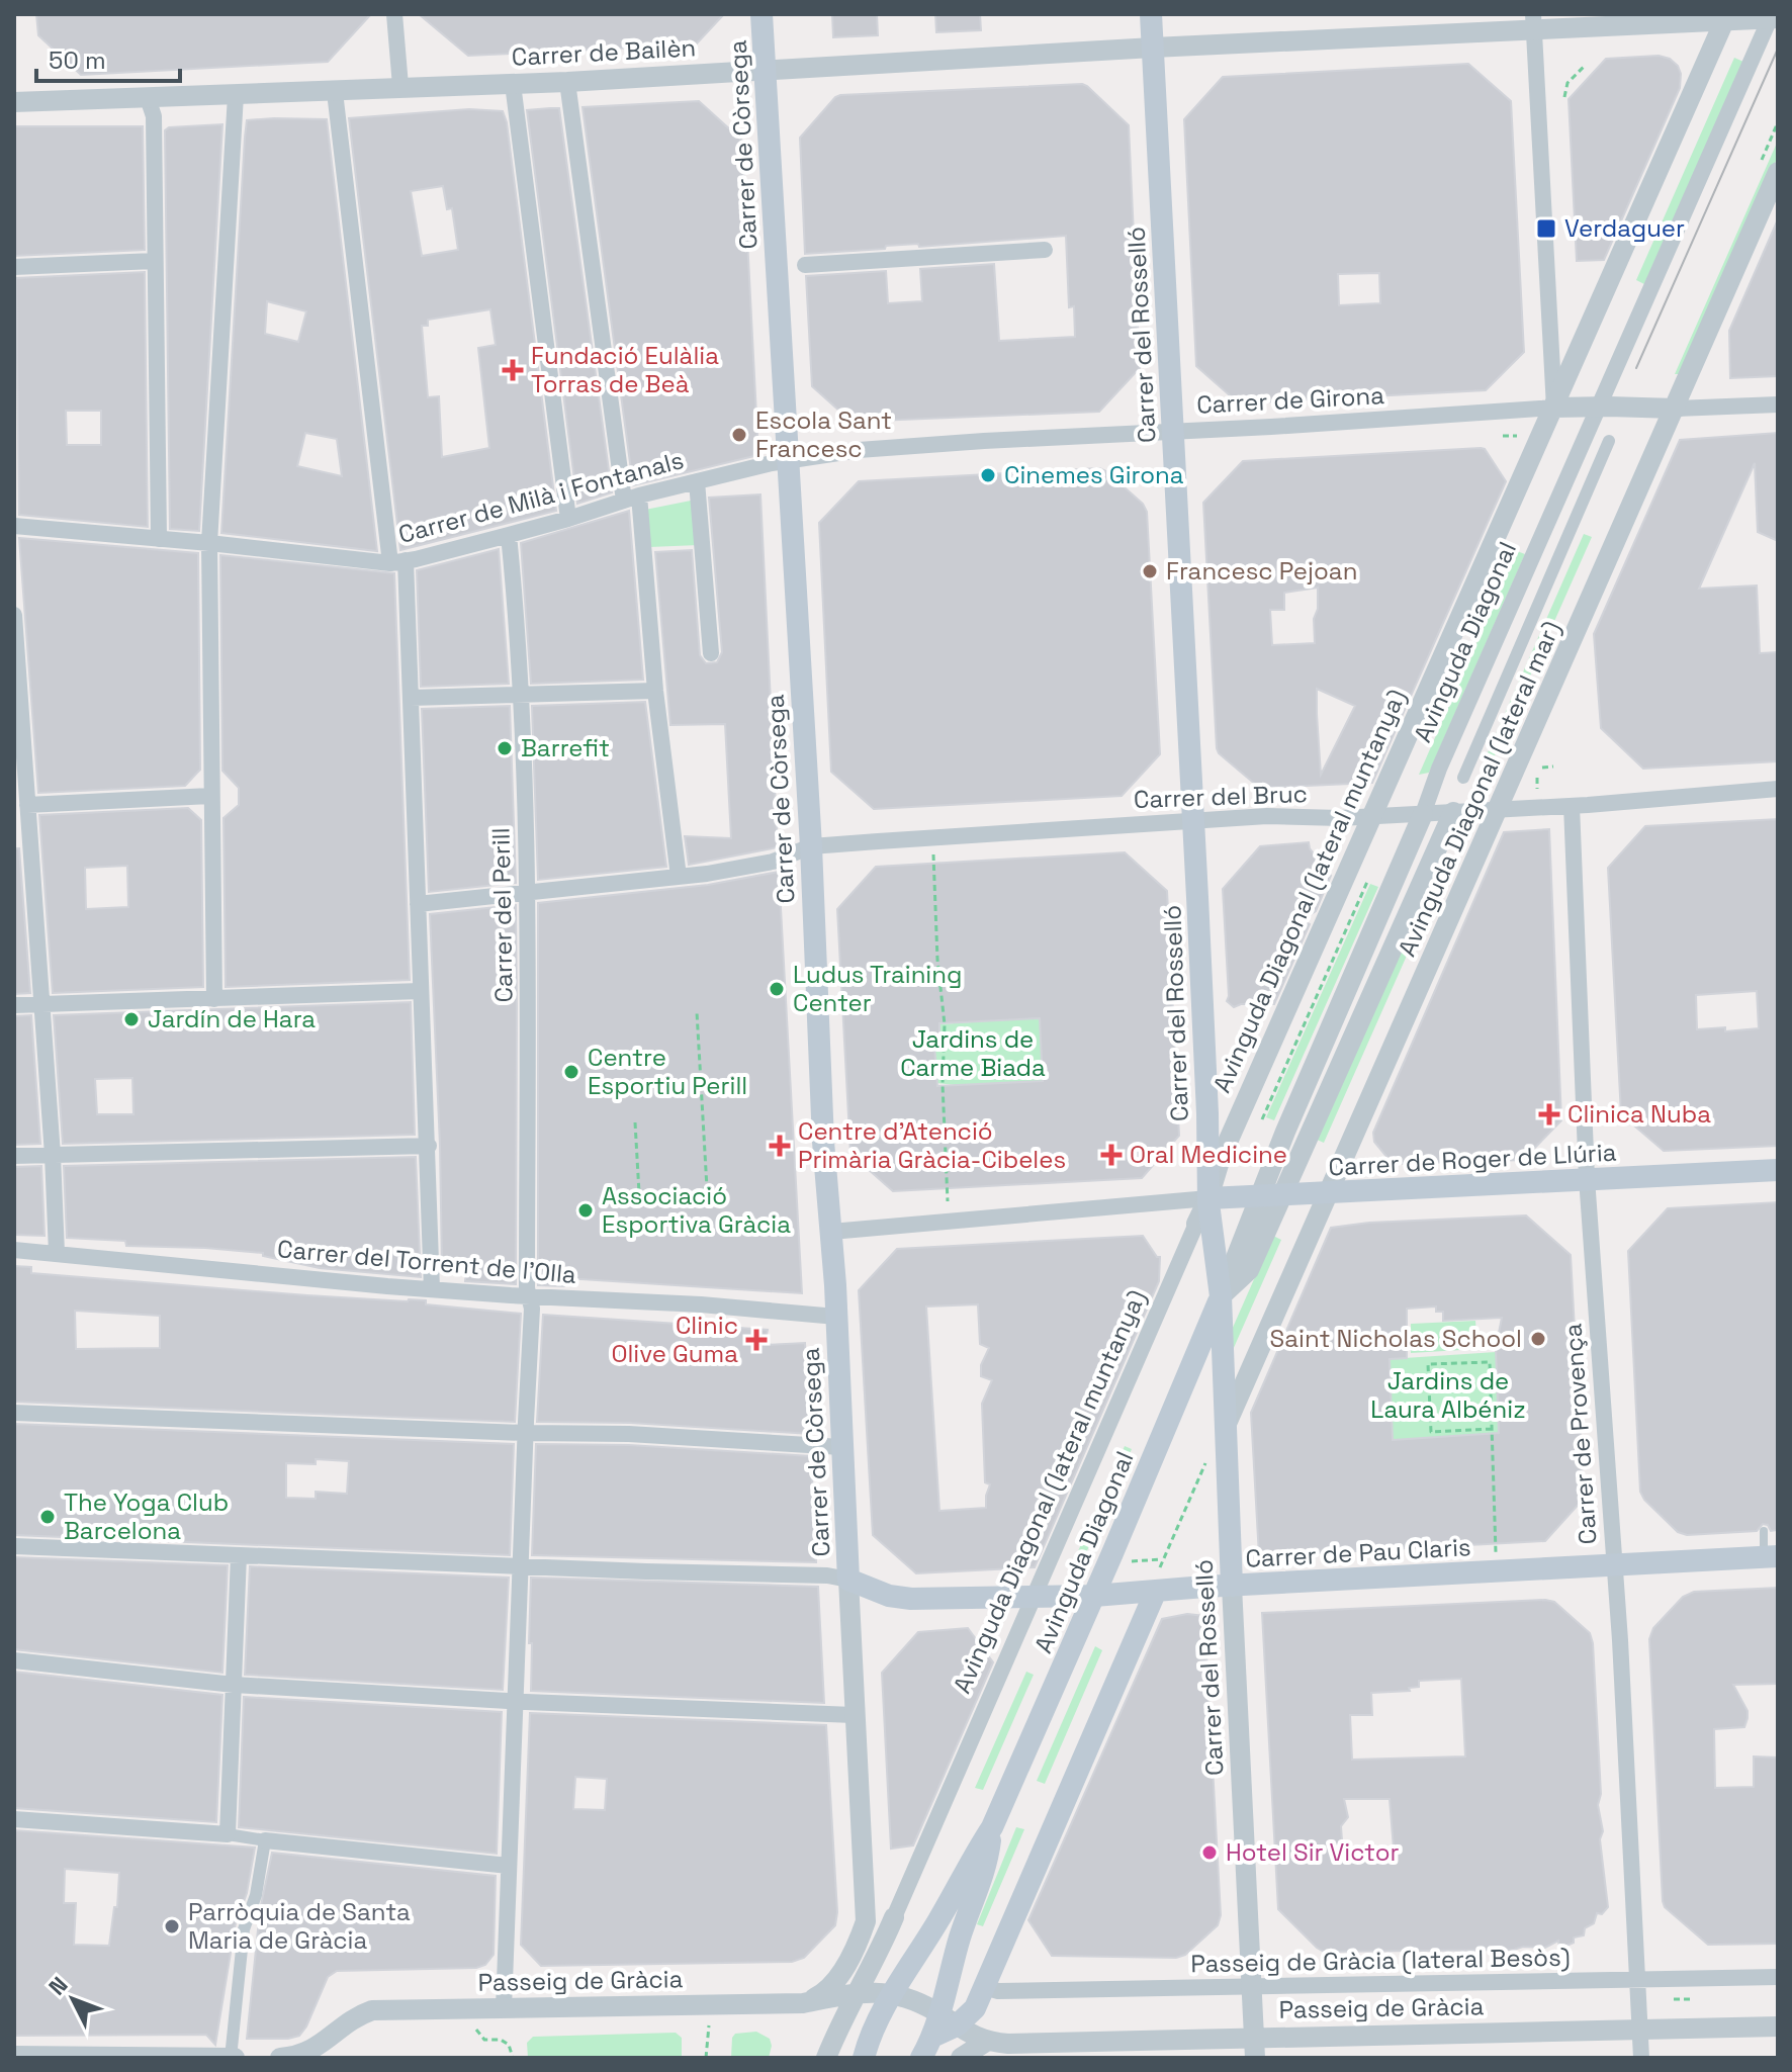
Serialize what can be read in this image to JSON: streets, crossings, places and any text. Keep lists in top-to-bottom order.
{
  "streets": {
    "main road": [
      "Carrer de Còrsega",
      "Carrer del Rosselló",
      "Avinguda Diagonal",
      "Carrer de Roger de Llúria",
      "Carrer de Pau Claris"
    ],
    "street": [
      "Carrer de Bailèn",
      "Carrer de Girona",
      "Carrer de Milà i Fontanals",
      "Avinguda Diagonal (lateral mar)",
      "Carrer del Bruc",
      "Avinguda Diagonal (lateral muntanya)",
      "Carrer del Perill",
      "Carrer del Torrent de l'Olla",
      "Carrer de Provença",
      "Passeig de Gràcia (lateral Besòs)",
      "Passeig de Gràcia"
    ]
  },
  "crossings": [
    ["Carrer de Bailèn", "Carrer de Còrsega"],
    ["Carrer de Bailèn", "Carrer del Rosselló"],
    ["Carrer de Bailèn", "Avinguda Diagonal"],
    ["Carrer de Bailèn", "Avinguda Diagonal (lateral muntanya)"],
    ["Carrer de Còrsega", "Carrer de Girona"],
    ["Carrer de Còrsega", "Carrer de Milà i Fontanals"],
    ["Carrer de Còrsega", "Carrer del Bruc"],
    ["Carrer de Còrsega", "Carrer de Roger de Llúria"],
    ["Carrer de Còrsega", "Carrer del Torrent de l'Olla"],
    ["Carrer de Còrsega", "Carrer de Pau Claris"],
    ["Carrer del Rosselló", "Carrer de Girona"],
    ["Carrer del Rosselló", "Avinguda Diagonal"],
    ["Carrer del Rosselló", "Avinguda Diagonal (lateral mar)"],
    ["Carrer del Rosselló", "Carrer del Bruc"],
    ["Carrer del Rosselló", "Avinguda Diagonal (lateral muntanya)"],
    ["Carrer del Rosselló", "Carrer de Roger de Llúria"],
    ["Carrer del Rosselló", "Carrer de Pau Claris"],
    ["Carrer del Rosselló", "Passeig de Gràcia (lateral Besòs)"],
    ["Carrer del Rosselló", "Passeig de Gràcia"],
    ["Carrer de Girona", "Carrer de Milà i Fontanals"],
    ["Carrer de Girona", "Avinguda Diagonal (lateral muntanya)"],
    ["Carrer de Milà i Fontanals", "Carrer del Perill"],
    ["Avinguda Diagonal", "Carrer del Bruc"],
    ["Avinguda Diagonal", "Carrer de Roger de Llúria"],
    ["Avinguda Diagonal", "Carrer de Pau Claris"],
    ["Avinguda Diagonal", "Passeig de Gràcia"],
    ["Avinguda Diagonal (lateral mar)", "Carrer del Bruc"],
    ["Avinguda Diagonal (lateral mar)", "Carrer de Roger de Llúria"],
    ["Carrer del Bruc", "Avinguda Diagonal (lateral muntanya)"],
    ["Carrer del Bruc", "Carrer del Perill"],
    ["Carrer del Bruc", "Carrer de Provença"],
    ["Avinguda Diagonal (lateral muntanya)", "Carrer de Roger de Llúria"],
    ["Avinguda Diagonal (lateral muntanya)", "Carrer de Pau Claris"],
    ["Carrer del Perill", "Carrer del Torrent de l'Olla"],
    ["Carrer del Perill", "Passeig de Gràcia"],
    ["Carrer de Roger de Llúria", "Carrer de Provença"],
    ["Carrer de Provença", "Carrer de Pau Claris"],
    ["Carrer de Provença", "Passeig de Gràcia (lateral Besòs)"],
    ["Carrer de Provença", "Passeig de Gràcia"]
  ],
  "parks": ["Jardins de Carme Biada", "Jardins de Laura Albéniz"],
  "places": {
    "transit": ["Verdaguer"],
    "health": [
      "Fundació Eulàlia Torras de Beà",
      "Clinica Nuba",
      "Centre d'Atenció Primària Gràcia-Cibeles",
      "Oral Medicine",
      "Clinic Olive Guma"
    ],
    "other": [
      "Escola Sant Francesc",
      "Cinemes Girona",
      "Francesc Pejoan",
      "Barrefit",
      "Ludus Training Center",
      "Jardín de Hara",
      "Centre Esportiu Perill",
      "Associació Esportiva Gràcia",
      "Saint Nicholas School",
      "The Yoga Club Barcelona",
      "Hotel Sir Victor",
      "Parròquia de Santa Maria de Gràcia"
    ]
  },
  "scale_bar": "50 m",
  "north": "top left"
}
